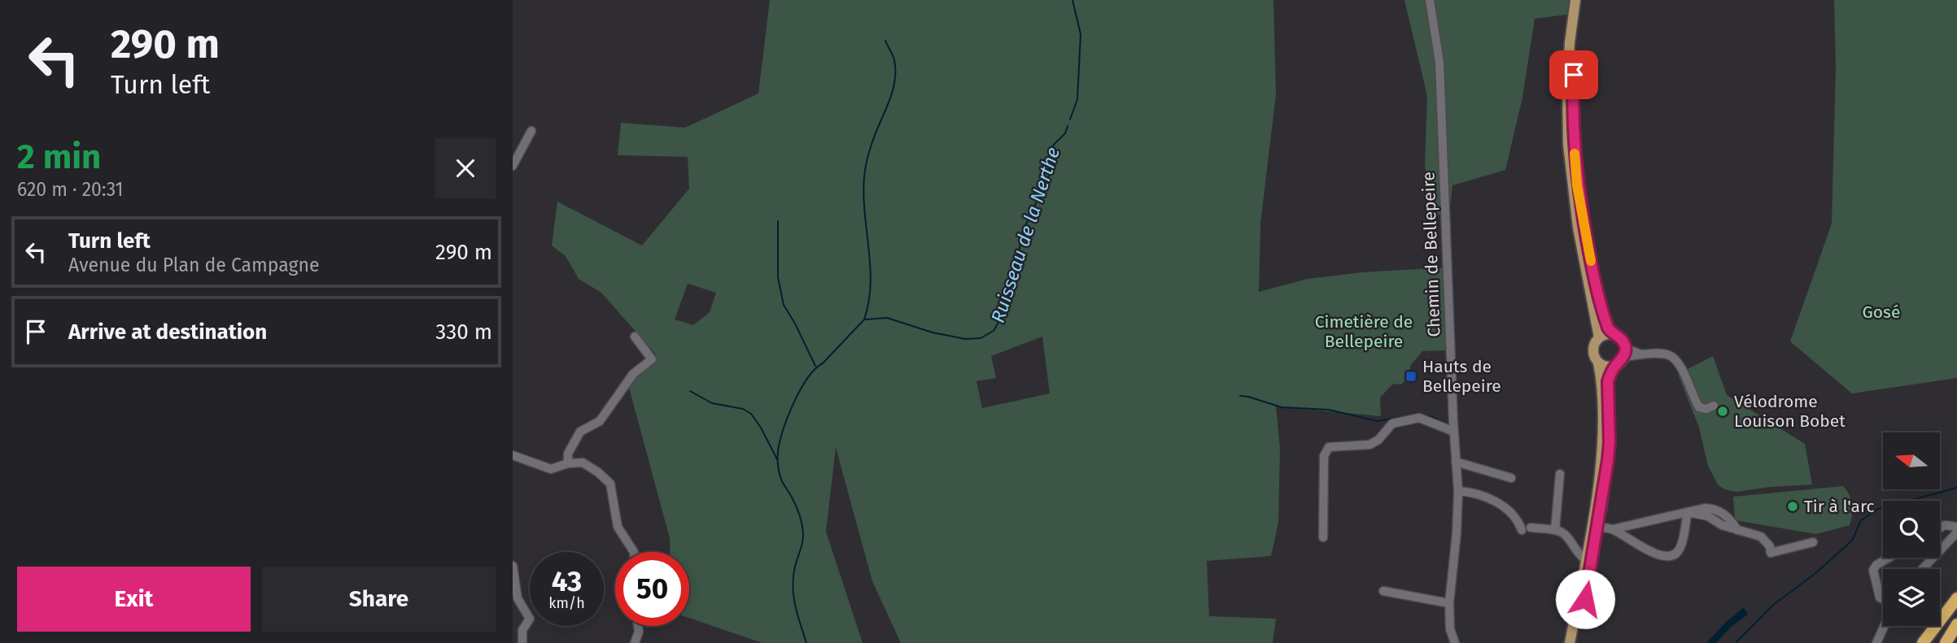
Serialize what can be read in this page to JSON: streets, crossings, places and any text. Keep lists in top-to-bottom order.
{
  "streets": {
    "street": ["Chemin de Bellepeire"]
  },
  "water": ["Ruisseau de la Nerthe"],
  "parks": ["Gosé", "Cimetière de Bellepeire"],
  "places": {
    "transit": ["Hauts de Bellepeire"],
    "other": ["Vélodrome Louison Bobet", "Tir à l'arc"]
  },
  "north": "left",
  "page": {
    "turn": ["290 m", "Turn left"],
    "heading": ["2 min", "620 m · 20:31"],
    "list": [
      {
        "name": "Turn left",
        "note": "Avenue du Plan de Campagne",
        "value": "290 m"
      },
      {
        "name": "Arrive at destination",
        "value": "330 m"
      }
    ],
    "speed": "43 km/h",
    "limit": "50",
    "buttons": ["Exit", "Share"]
  }
}
